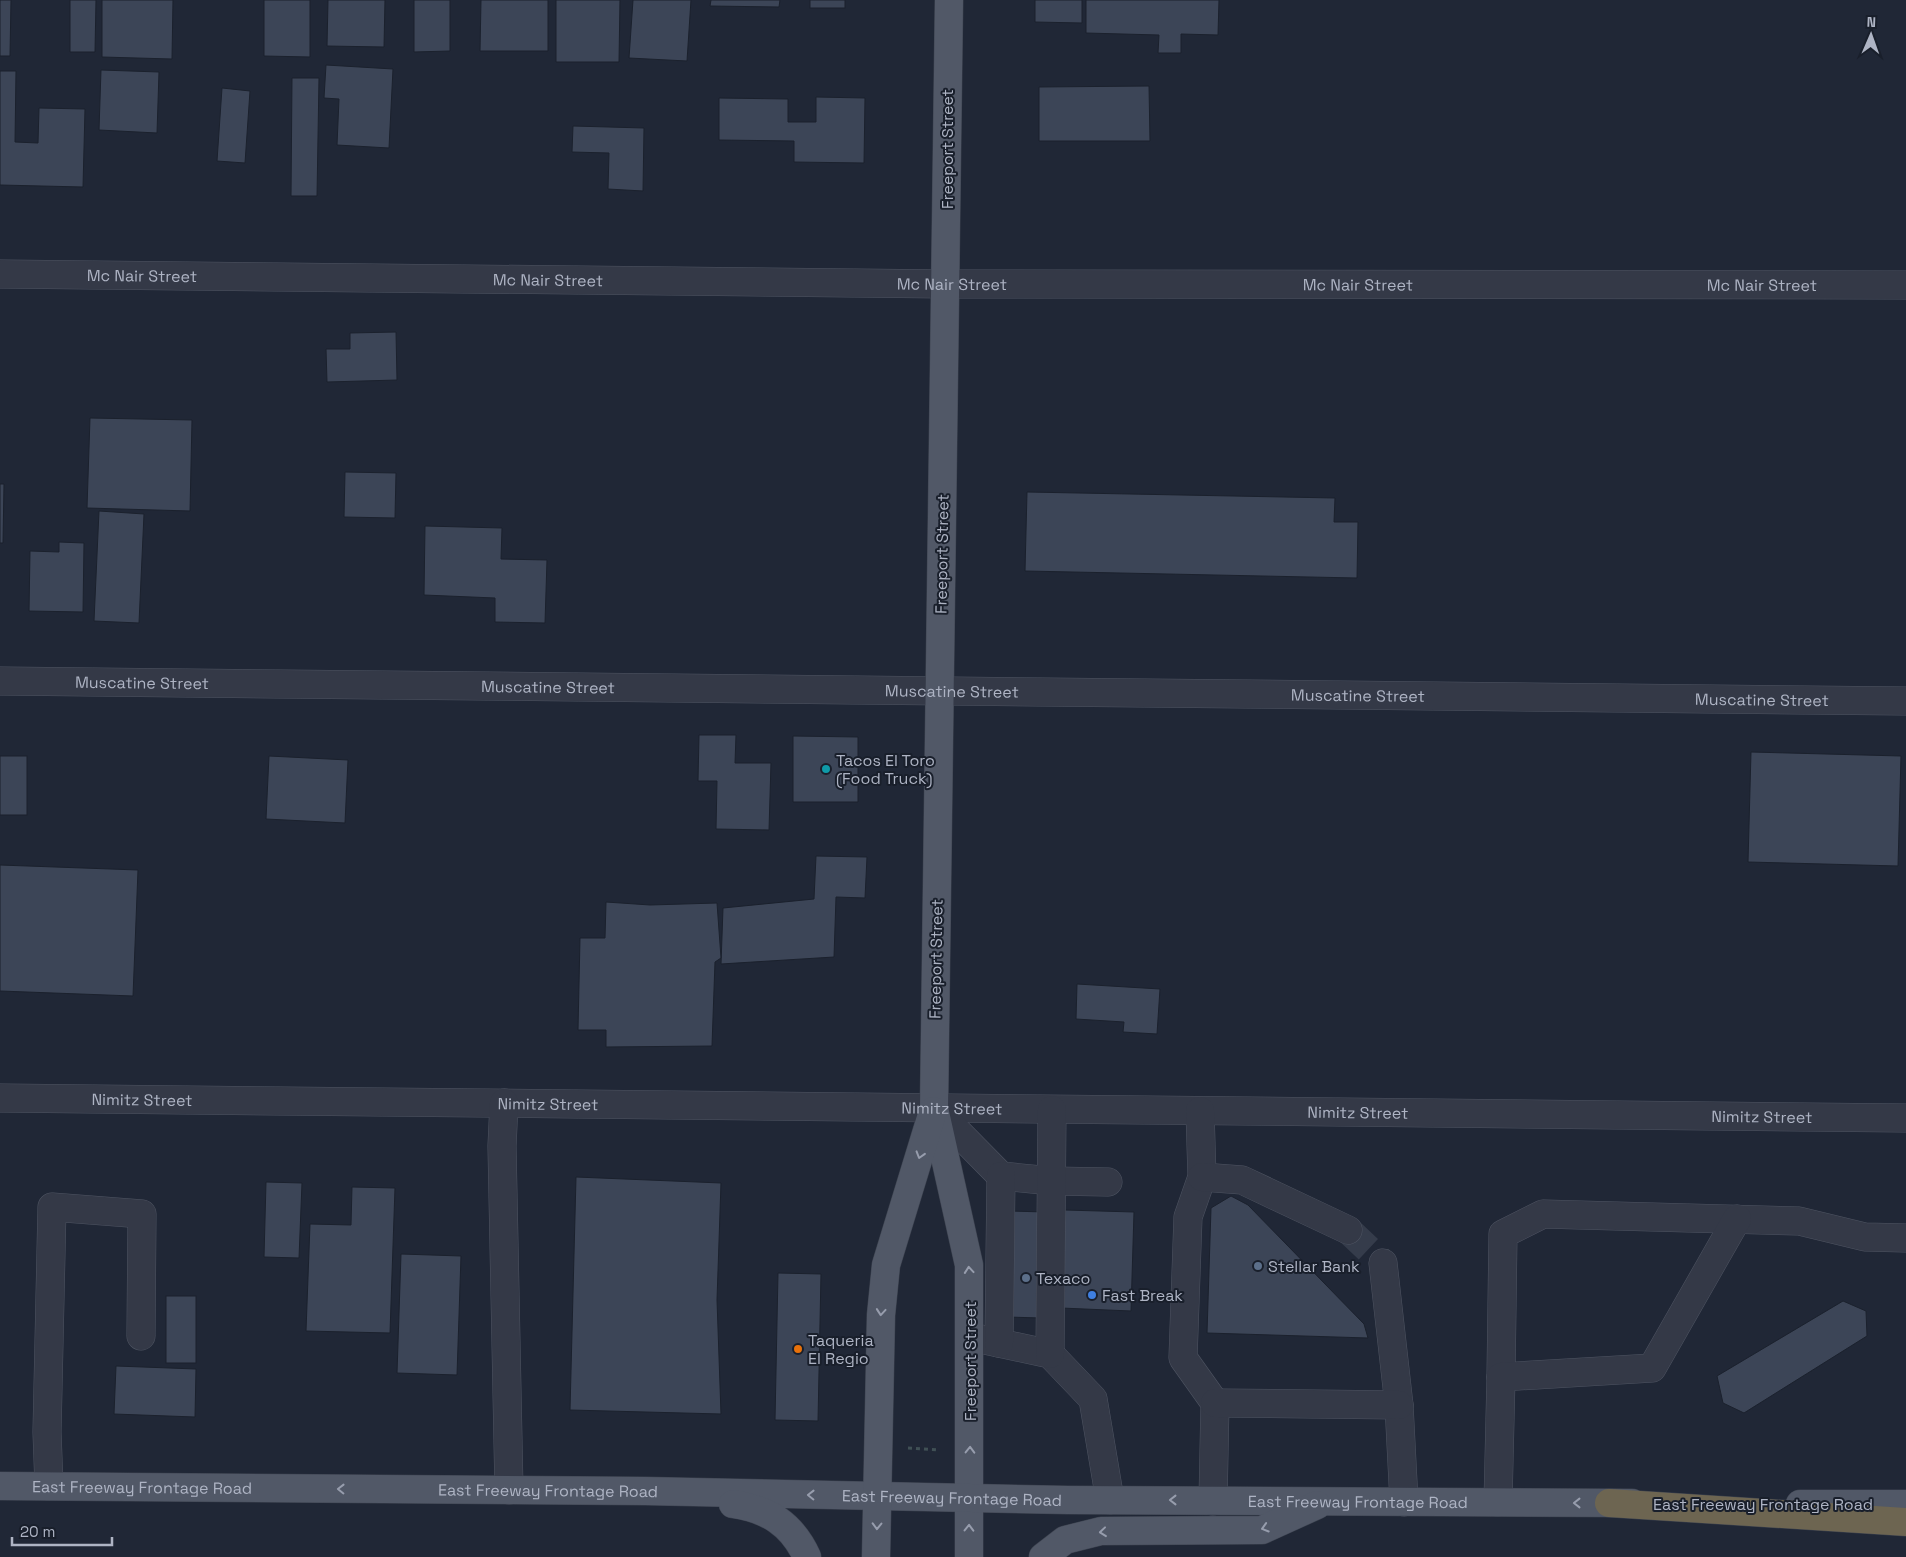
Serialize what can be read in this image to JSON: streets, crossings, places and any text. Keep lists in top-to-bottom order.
{
  "streets": {
    "main road": ["Freeport Street", "East Freeway Frontage Road"],
    "street": ["Mc Nair Street", "Muscatine Street", "Nimitz Street"]
  },
  "crossings": [
    ["Freeport Street", "Mc Nair Street"],
    ["Freeport Street", "Muscatine Street"],
    ["Freeport Street", "Nimitz Street"],
    ["Freeport Street", "East Freeway Frontage Road"]
  ],
  "one_way": ["East Freeway Frontage Road"],
  "places": [
    "Tacos El Toro (Food Truck)",
    "Stellar Bank",
    "Texaco",
    "Fast Break",
    "Taqueria El Regio"
  ],
  "scale_bar": "20 m",
  "north": "top"
}
